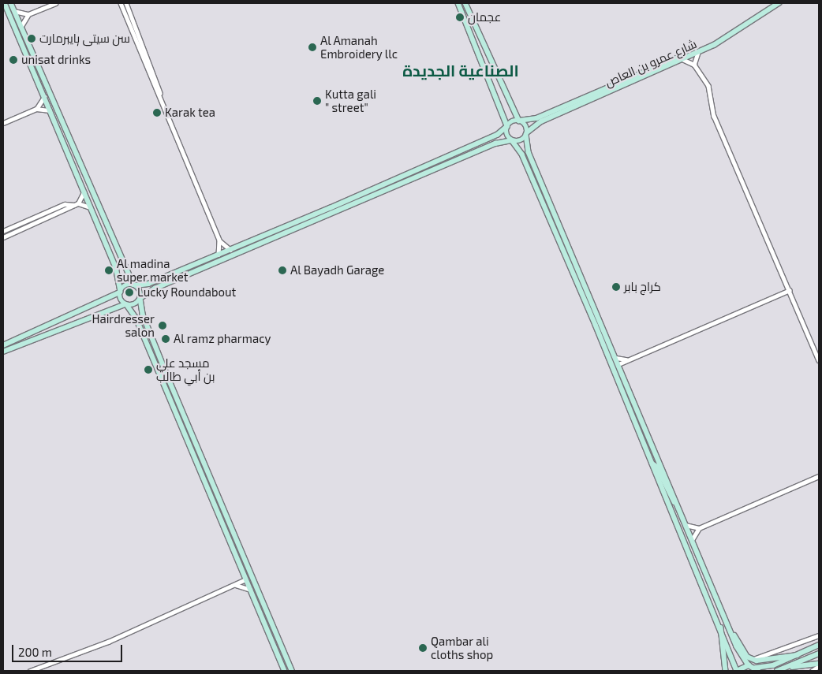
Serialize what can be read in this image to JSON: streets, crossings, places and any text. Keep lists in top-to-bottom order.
{
  "streets": {
    "main road": ["شارع عمرو بن العاص"]
  },
  "districts": ["الصناعية الجديدة"],
  "places": [
    "عجمان",
    "سن سیتی ہایبرمارت",
    "Al Amanah Embroidery llc",
    "unisat drinks",
    "Kutta gali \" street\"",
    "Karak tea",
    "Al madina super market",
    "Al Bayadh Garage",
    "كراج بابر",
    "Lucky Roundabout",
    "Hairdresser salon",
    "Al ramz pharmacy",
    "مسجد علي بن أبي طالب",
    "Qambar ali cloths shop"
  ],
  "scale_bar": "200 m"
}
